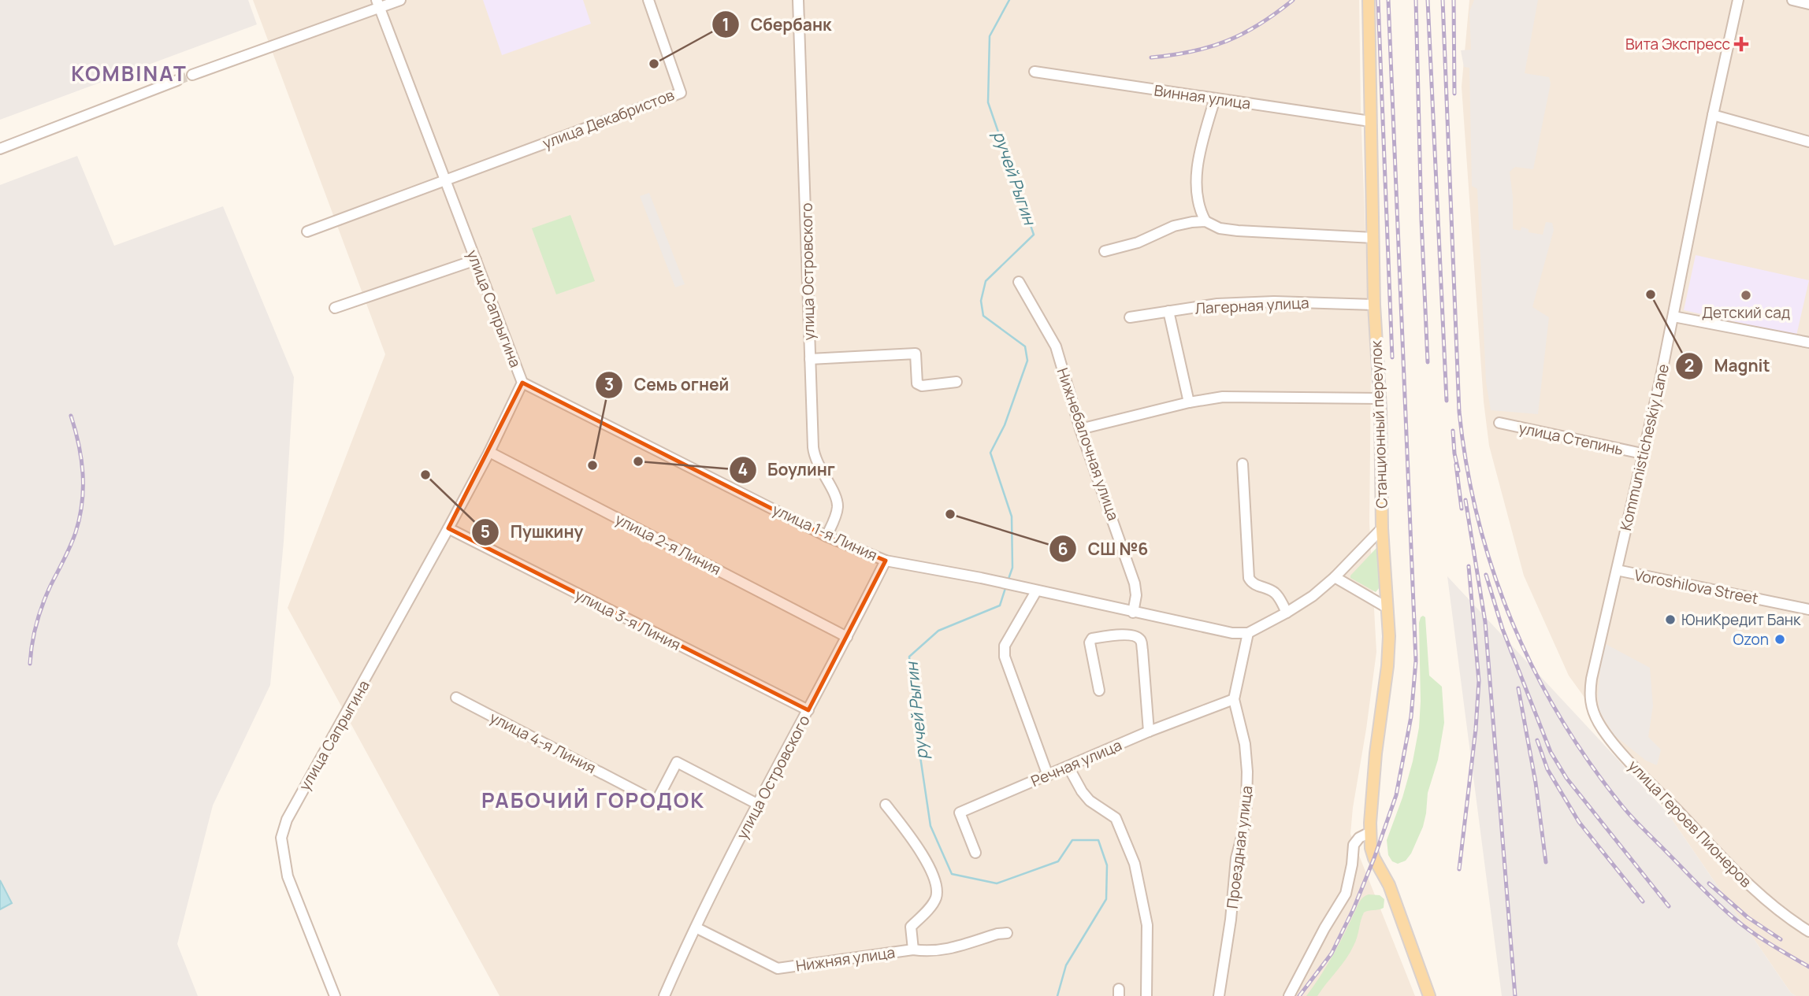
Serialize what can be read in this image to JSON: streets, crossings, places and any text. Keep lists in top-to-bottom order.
{
  "streets": {
    "main road": ["Станционный переулок"],
    "street": [
      "Винная улица",
      "улица Декабристов",
      "улица Островского",
      "Лагерная улица",
      "улица Сапрыгина",
      "улица Степинь",
      "Нижнебалочная улица",
      "Kommunisticheskiy Lane",
      "улица 1-я Линия",
      "улица 2-я Линия",
      "Voroshilova Street",
      "улица 3-я Линия",
      "улица 4-я Линия",
      "Речная улица",
      "улица Героев Пионеров",
      "Проездная улица",
      "Нижняя улица"
    ]
  },
  "crossings": [
    ["Винная улица", "Станционный переулок"],
    ["улица Декабристов", "улица Сапрыгина"],
    ["улица Островского", "улица 1-я Линия"],
    ["улица Островского", "улица 2-я Линия"],
    ["улица Островского", "улица 3-я Линия"],
    ["улица Островского", "улица 4-я Линия"],
    ["улица Островского", "Нижняя улица"],
    ["Лагерная улица", "Станционный переулок"],
    ["улица Сапрыгина", "улица 1-я Линия"],
    ["улица Сапрыгина", "улица 2-я Линия"],
    ["улица Сапрыгина", "улица 3-я Линия"],
    ["улица Степинь", "Kommunisticheskiy Lane"],
    ["Нижнебалочная улица", "улица 1-я Линия"],
    ["Kommunisticheskiy Lane", "Voroshilova Street"],
    ["Kommunisticheskiy Lane", "улица Героев Пионеров"],
    ["улица 1-я Линия", "Проездная улица"],
    ["Речная улица", "Проездная улица"]
  ],
  "districts": ["KOMBINAT", "РАБОЧИЙ ГОРОДОК"],
  "water": ["ручей Рыгин"],
  "places": {
    "health": ["Вита Экспресс"],
    "other": [
      "Сбербанк",
      "Magnit",
      "Детский сад",
      "Боулинг",
      "Семь огней",
      "Пушкину",
      "СШ №6",
      "ЮниКредит Банк",
      "Ozon"
    ]
  }
}
